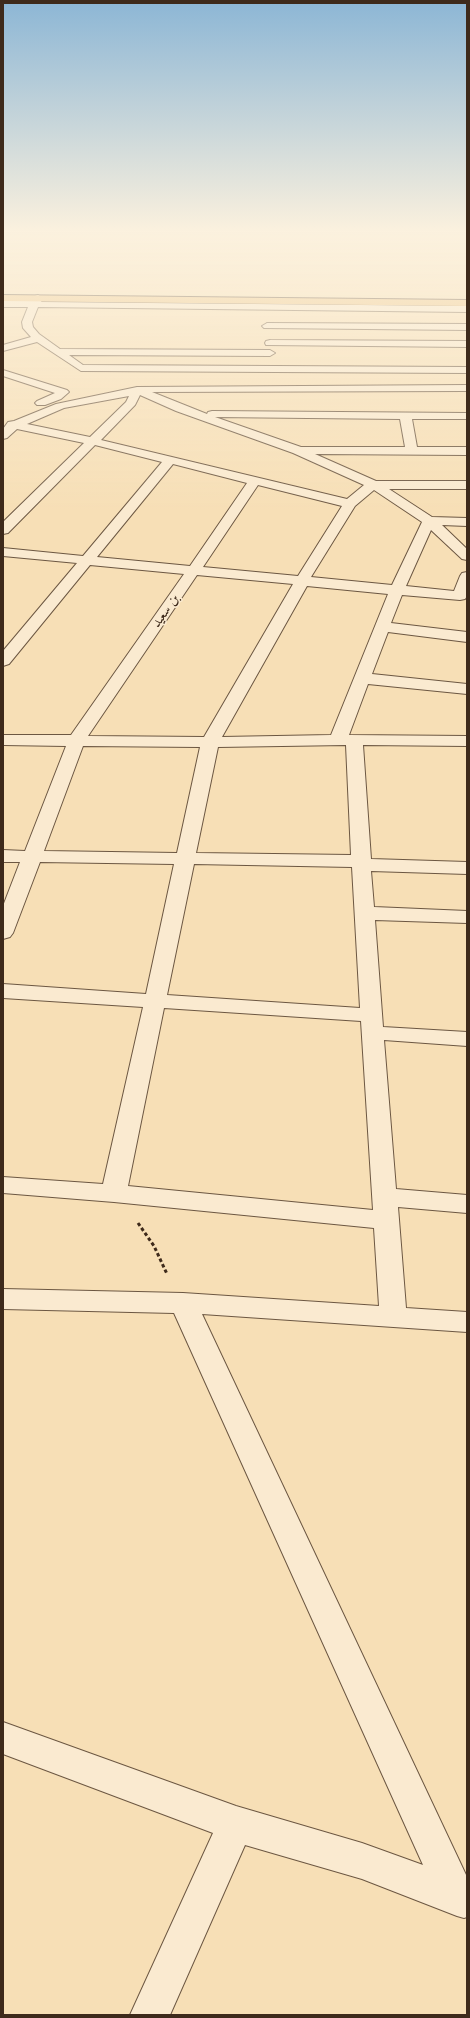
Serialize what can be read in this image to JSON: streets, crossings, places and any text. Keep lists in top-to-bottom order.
{
  "streets": {
    "street": ["بن سعيد"]
  }
}
